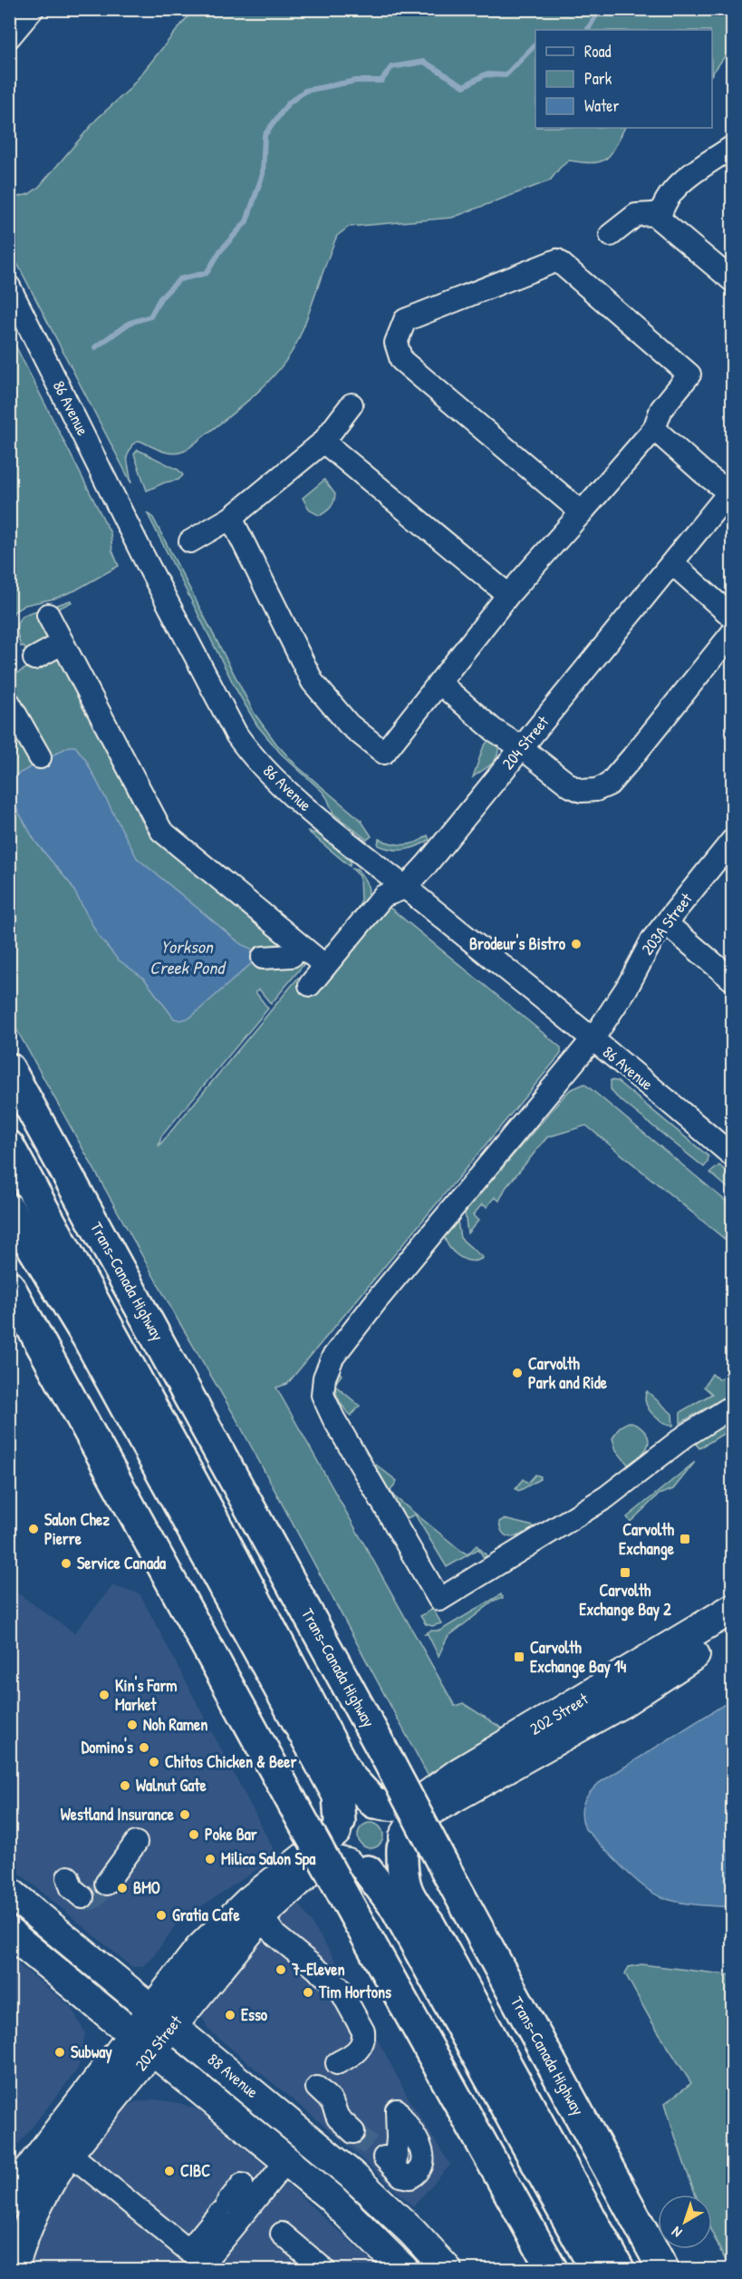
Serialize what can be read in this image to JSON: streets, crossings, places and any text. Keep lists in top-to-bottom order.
{
  "streets": {
    "highway": ["Trans-Canada Highway"],
    "main road": ["202 Street", "88 Avenue"],
    "street": ["86 Avenue", "204 Street", "203A Street"]
  },
  "crossings": [
    ["86 Avenue", "204 Street"],
    ["86 Avenue", "203A Street"],
    ["202 Street", "88 Avenue"]
  ],
  "water": ["Yorkson Creek Pond"],
  "places": {
    "other": [
      "Brodeur's Bistro",
      "Carvolth Park and Ride",
      "Salon Chez Pierre",
      "Service Canada",
      "Kin's Farm Market",
      "Noh Ramen",
      "Domino's",
      "Chitos Chicken & Beer",
      "Walnut Gate",
      "Westland Insurance",
      "Poke Bar",
      "Milica Salon Spa",
      "BMO",
      "Gratia Cafe",
      "7-Eleven",
      "Tim Hortons",
      "Esso",
      "Subway",
      "CIBC"
    ],
    "transit": ["Carvolth Exchange", "Carvolth Exchange Bay 2", "Carvolth Exchange Bay 14"]
  },
  "legend": ["Road", "Park", "Water"],
  "north": "bottom left"
}
